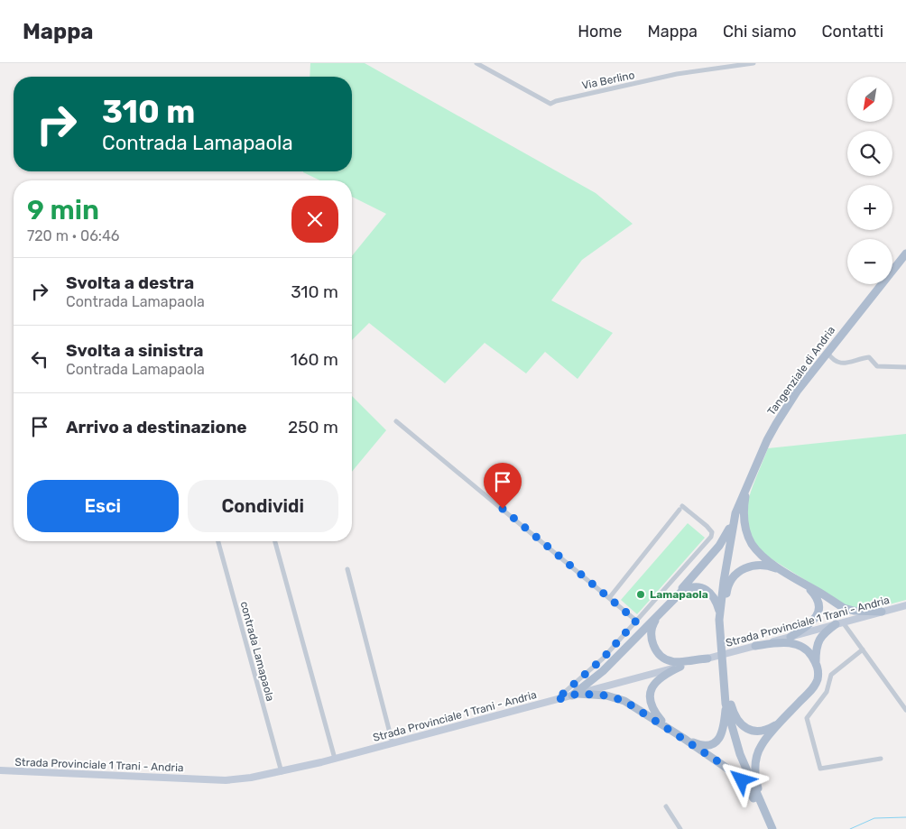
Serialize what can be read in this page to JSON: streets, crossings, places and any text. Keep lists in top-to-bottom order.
{
  "streets": {
    "main road": ["Tangenziale di Andria", "Strada Provinciale 1 Trani - Andria"],
    "street": ["Via Berlino", "contrada Lamapaola"]
  },
  "crossings": [
    ["Strada Provinciale 1 Trani - Andria", "contrada Lamapaola"]
  ],
  "places": ["Lamapaola"],
  "north": "bottom left",
  "page": {
    "header": "Mappa",
    "nav": [
      "Home",
      "Mappa",
      "Chi siamo",
      "Contatti"
    ],
    "map_buttons": ["+", "−"],
    "turn": ["310 m", "Contrada Lamapaola"],
    "heading": ["9 min", "720 m · 06:46"],
    "list": [
      {
        "name": "Svolta a destra",
        "note": "Contrada Lamapaola",
        "value": "310 m"
      },
      {
        "name": "Svolta a sinistra",
        "note": "Contrada Lamapaola",
        "value": "160 m"
      },
      {
        "name": "Arrivo a destinazione",
        "value": "250 m"
      }
    ],
    "buttons": ["Esci", "Condividi"]
  }
}
